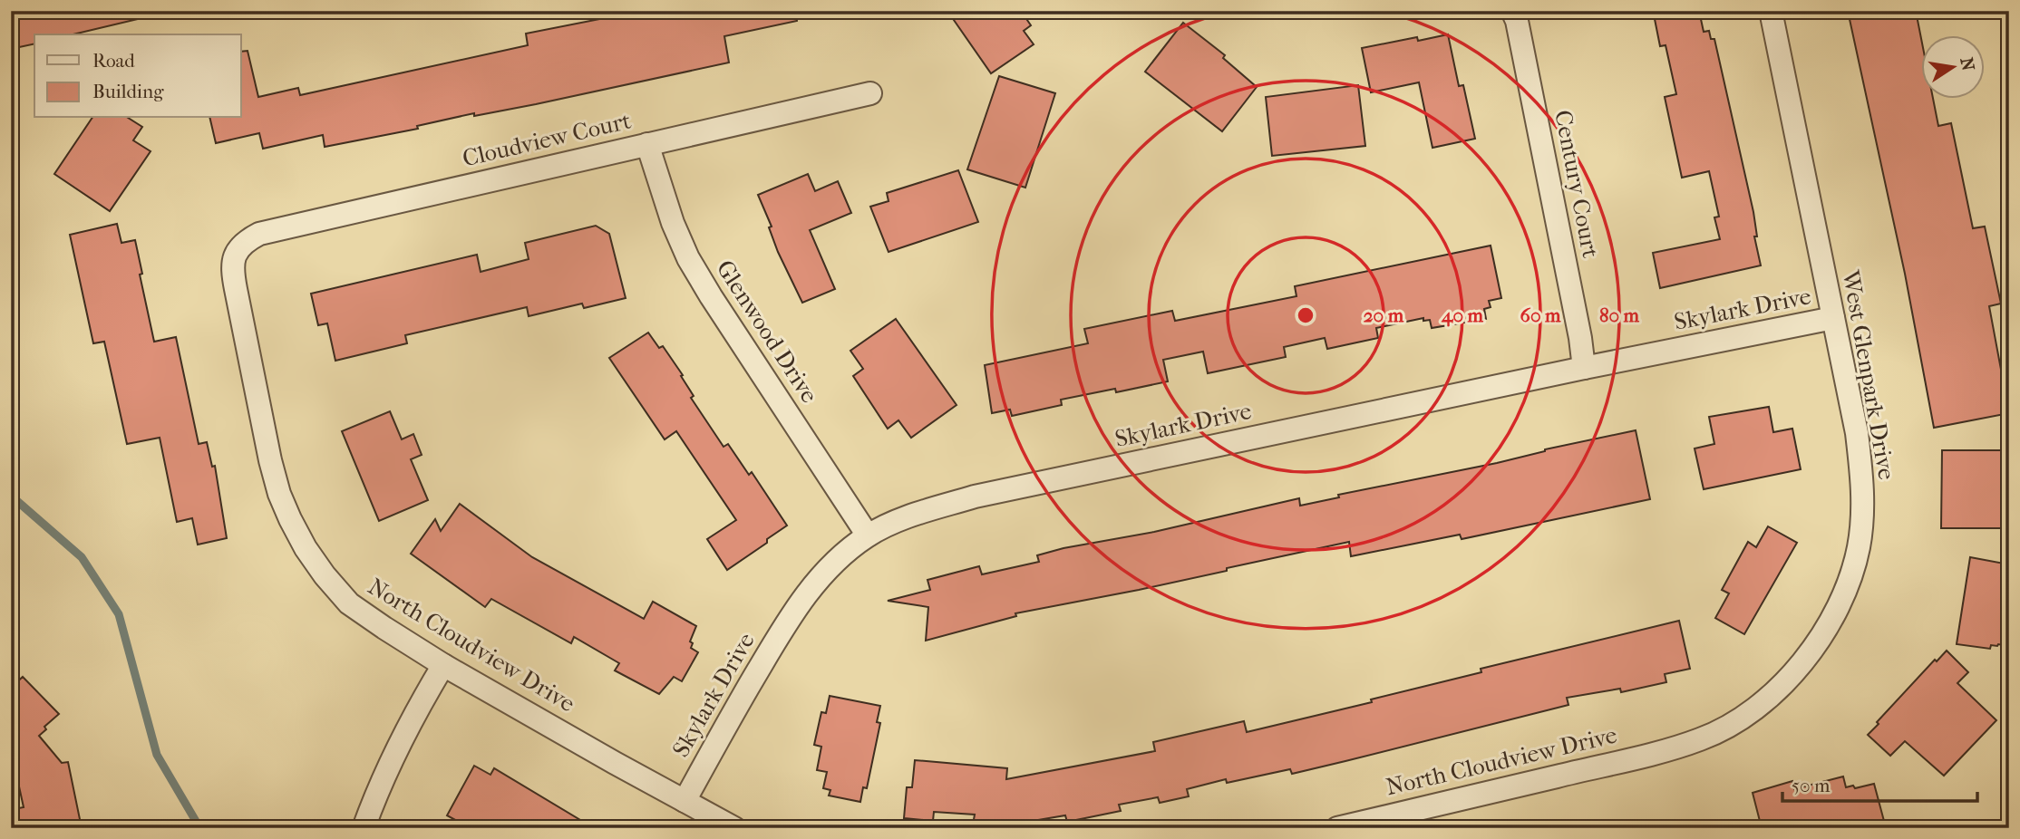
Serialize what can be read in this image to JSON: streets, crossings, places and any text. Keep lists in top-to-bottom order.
{
  "streets": {
    "street": [
      "Cloudview Court",
      "Century Court",
      "Skylark Drive",
      "Glenwood Drive",
      "West Glenpark Drive",
      "North Cloudview Drive"
    ]
  },
  "crossings": [
    ["Cloudview Court", "Glenwood Drive"],
    ["Cloudview Court", "North Cloudview Drive"],
    ["Century Court", "Skylark Drive"],
    ["Skylark Drive", "Glenwood Drive"],
    ["Skylark Drive", "West Glenpark Drive"],
    ["Skylark Drive", "North Cloudview Drive"],
    ["West Glenpark Drive", "North Cloudview Drive"]
  ],
  "legend": ["Road", "Building"],
  "scale_bar": "50 m",
  "north": "right",
  "rings": [
    "20 m",
    "40 m",
    "60 m",
    "80 m"
  ]
}
